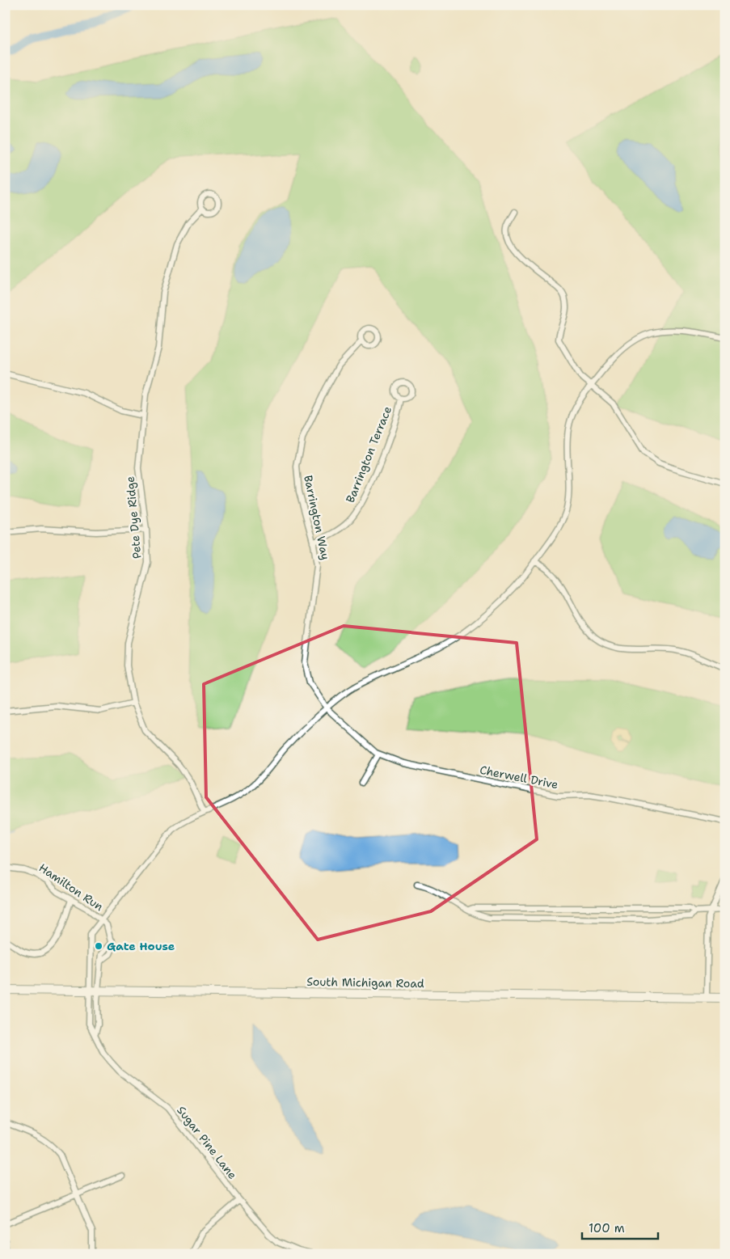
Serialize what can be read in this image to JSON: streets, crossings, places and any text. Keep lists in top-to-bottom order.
{
  "streets": {
    "main road": ["South Michigan Road"],
    "street": [
      "Barrington Terrace",
      "Pete Dye Ridge",
      "Barrington Way",
      "Cherwell Drive",
      "Hamilton Run",
      "Sugar Pine Lane"
    ]
  },
  "crossings": [
    ["Barrington Terrace", "Barrington Way"],
    ["Barrington Way", "Cherwell Drive"],
    ["South Michigan Road", "Sugar Pine Lane"]
  ],
  "places": ["Gate House"],
  "scale_bar": "100 m"
}
